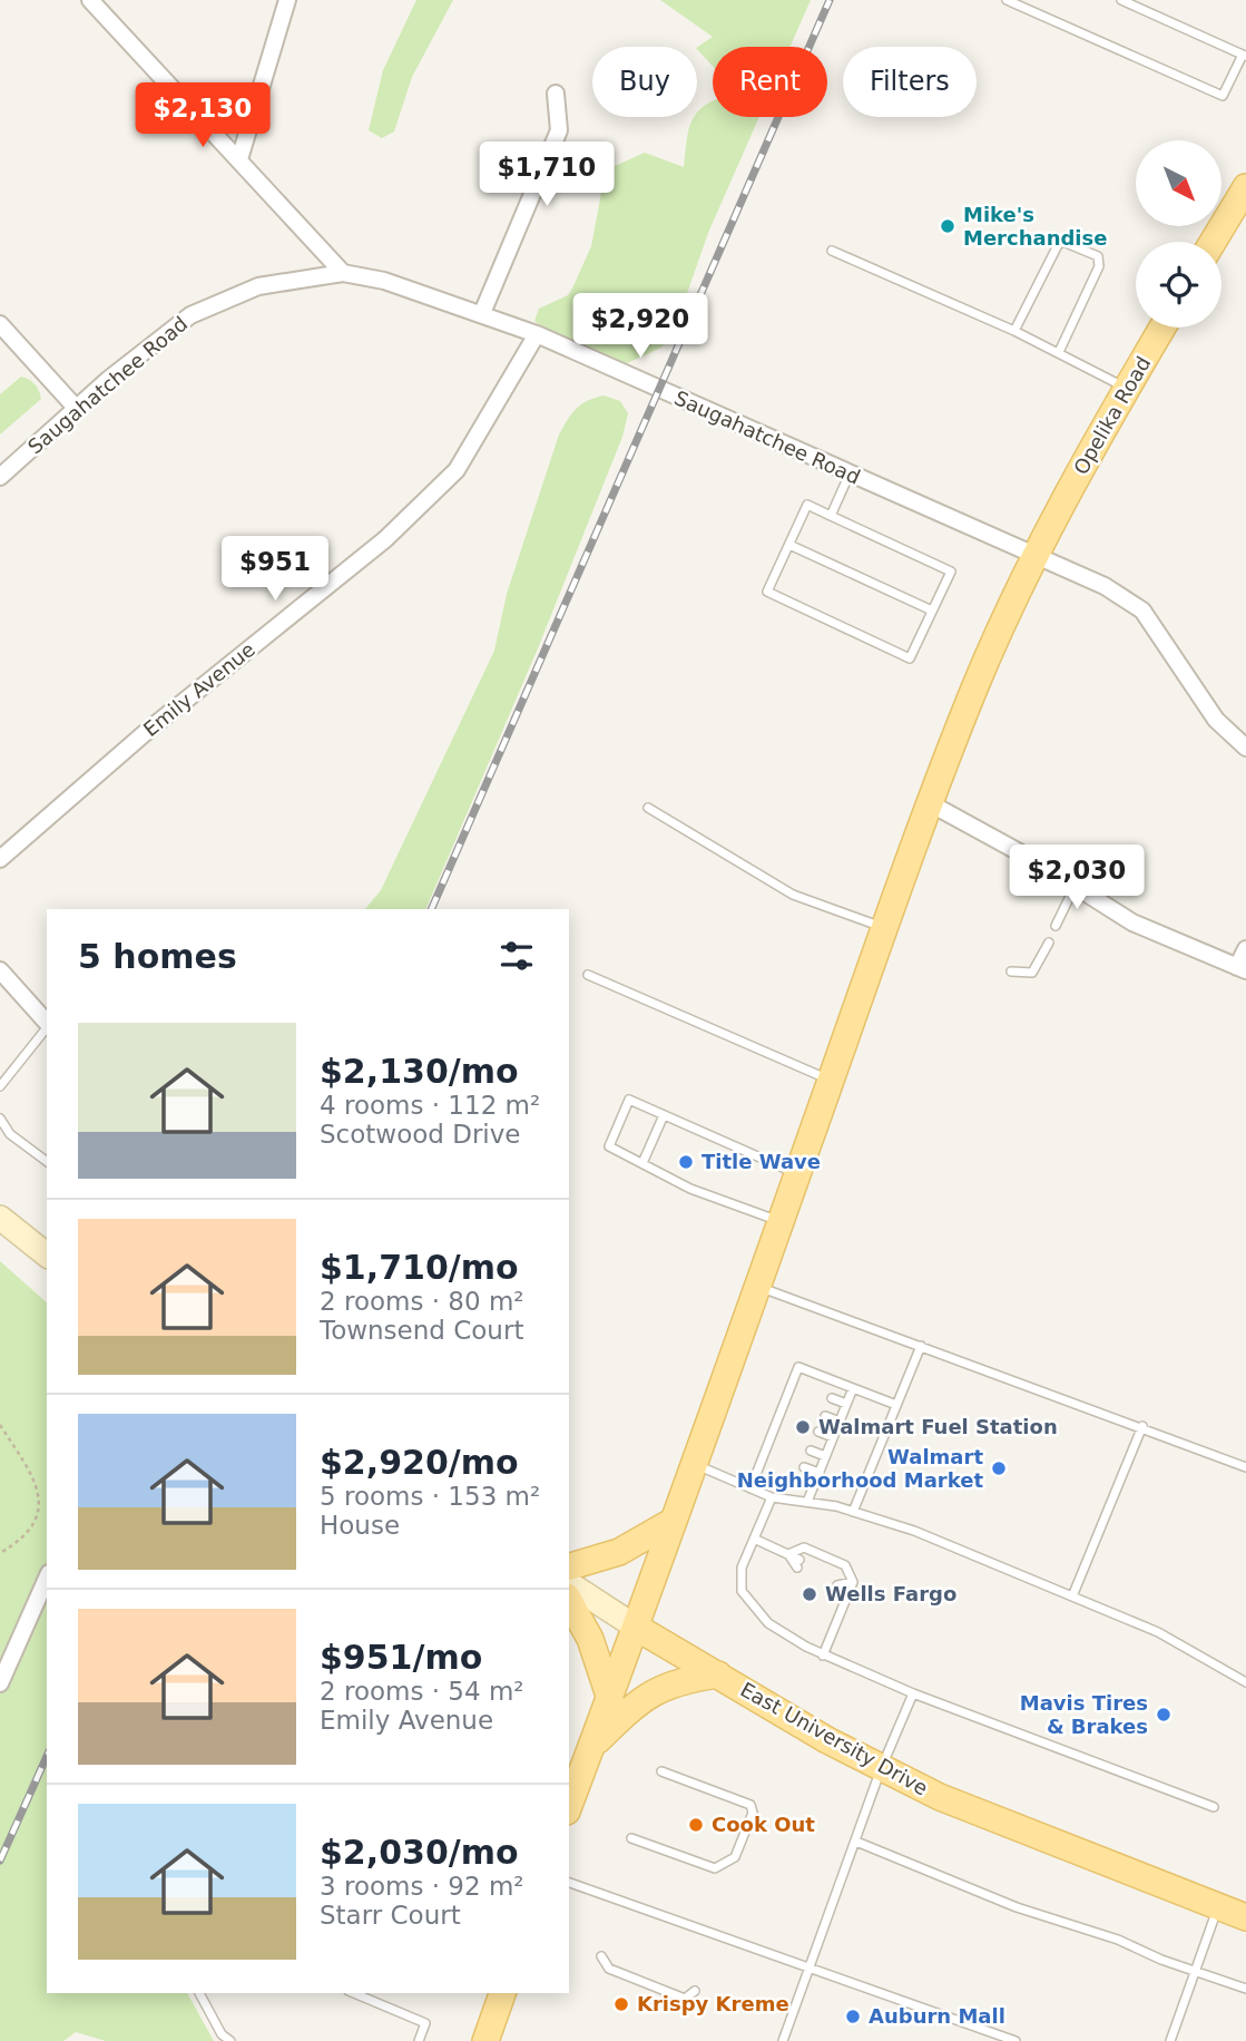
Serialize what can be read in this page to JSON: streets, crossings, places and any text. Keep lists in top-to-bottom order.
{
  "streets": {
    "main road": ["Opelika Road", "East University Drive"],
    "street": ["Saugahatchee Road", "Emily Avenue"]
  },
  "crossings": [
    ["Saugahatchee Road", "Opelika Road"],
    ["Saugahatchee Road", "Emily Avenue"],
    ["Opelika Road", "East University Drive"]
  ],
  "places": [
    "Mike's Merchandise",
    "Title Wave",
    "Walmart Fuel Station",
    "Walmart Neighborhood Market",
    "Wells Fargo",
    "Mavis Tires & Brakes",
    "Cook Out",
    "Krispy Kreme",
    "Auburn Mall"
  ],
  "north": "bottom right",
  "page": {
    "chip": ["Buy", "Rent", "Filters"],
    "price": [
      "$2,130",
      "$1,710",
      "$2,920",
      "$951",
      "$2,030"
    ],
    "heading": "5 homes",
    "list": [
      {
        "name": "$2,130/mo",
        "note": "4 rooms · 112 m² · Scotwood Drive"
      },
      {
        "name": "$1,710/mo",
        "note": "2 rooms · 80 m² · Townsend Court"
      },
      {
        "name": "$2,920/mo",
        "note": "5 rooms · 153 m² · House"
      },
      {
        "name": "$951/mo",
        "note": "2 rooms · 54 m² · Emily Avenue"
      },
      {
        "name": "$2,030/mo",
        "note": "3 rooms · 92 m² · Starr Court"
      }
    ]
  }
}
